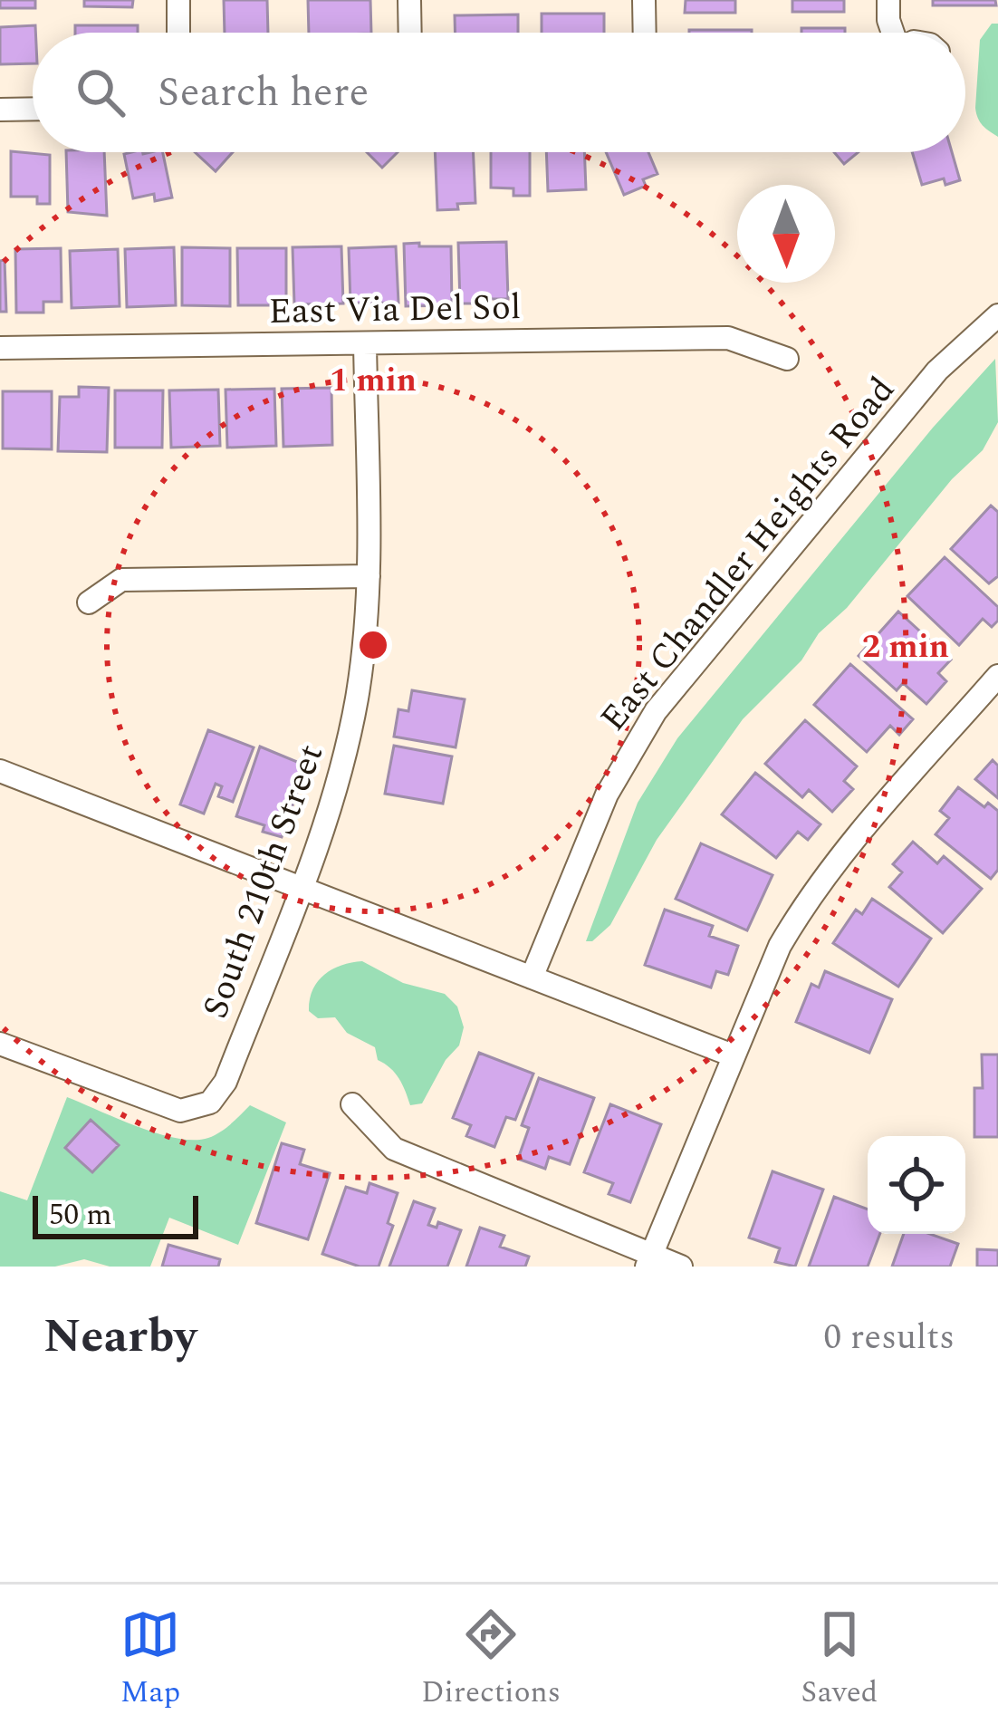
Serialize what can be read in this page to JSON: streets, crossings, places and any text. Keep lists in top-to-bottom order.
{
  "streets": {
    "street": ["East Via Del Sol", "East Chandler Heights Road", "South 210th Street"]
  },
  "crossings": [
    ["East Via Del Sol", "South 210th Street"]
  ],
  "scale_bar": "50 m",
  "north": "bottom",
  "page": {
    "search": "Search here",
    "scale": "50 m",
    "heading": ["Nearby", "0 results"],
    "nav": ["Map", "Directions", "Saved"]
  },
  "rings": ["1 min", "2 min"]
}
